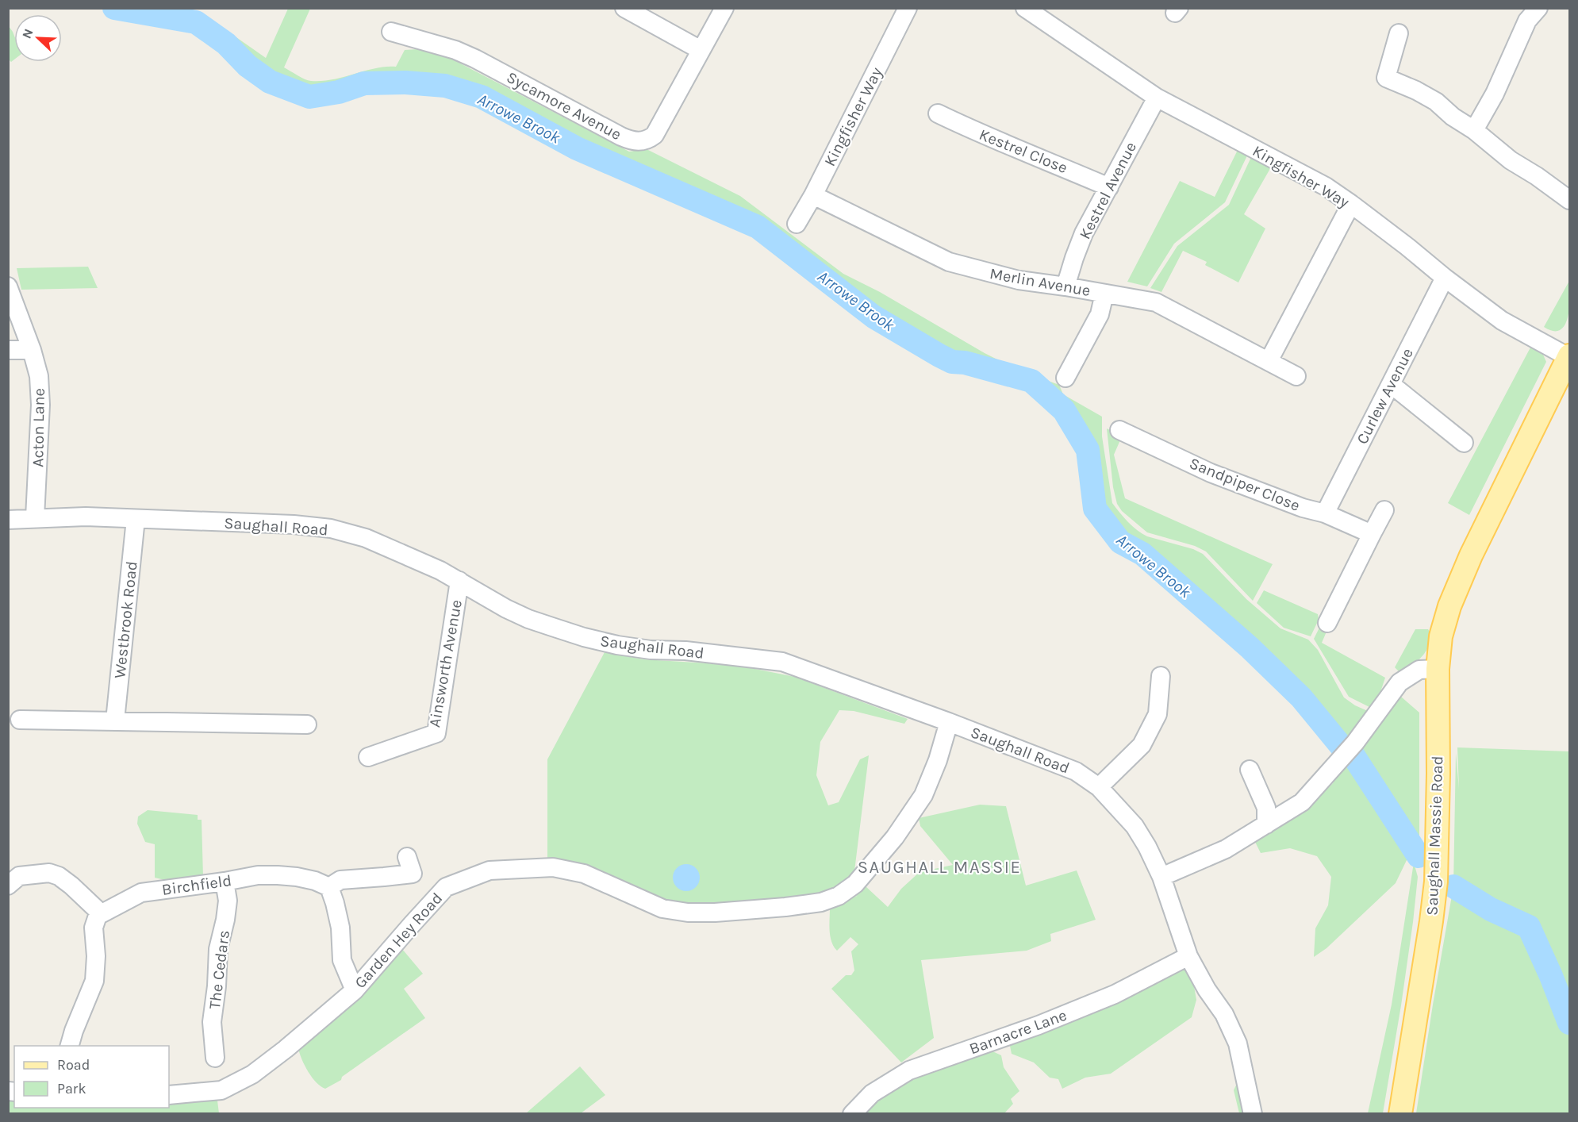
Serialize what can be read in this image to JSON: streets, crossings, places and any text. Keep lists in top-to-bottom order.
{
  "streets": {
    "main road": ["Saughall Massie Road"],
    "street": [
      "Sycamore Avenue",
      "Kingfisher Way",
      "Kestrel Close",
      "Kestrel Avenue",
      "Merlin Avenue",
      "Curlew Avenue",
      "Acton Lane",
      "Sandpiper Close",
      "Saughall Road",
      "Westbrook Road",
      "Ainsworth Avenue",
      "Birchfield",
      "Garden Hey Road",
      "The Cedars",
      "Barnacre Lane"
    ]
  },
  "crossings": [
    ["Kingfisher Way", "Kestrel Avenue"],
    ["Kingfisher Way", "Merlin Avenue"],
    ["Kingfisher Way", "Curlew Avenue"],
    ["Kingfisher Way", "Saughall Massie Road"],
    ["Kestrel Close", "Kestrel Avenue"],
    ["Kestrel Avenue", "Merlin Avenue"],
    ["Curlew Avenue", "Sandpiper Close"],
    ["Acton Lane", "Saughall Road"],
    ["Saughall Road", "Westbrook Road"],
    ["Saughall Road", "Ainsworth Avenue"],
    ["Saughall Road", "Garden Hey Road"],
    ["Saughall Road", "Barnacre Lane"],
    ["Birchfield", "The Cedars"]
  ],
  "districts": ["SAUGHALL MASSIE"],
  "water": ["Arrowe Brook"],
  "legend": ["Road", "Park"],
  "north": "top left"
}
